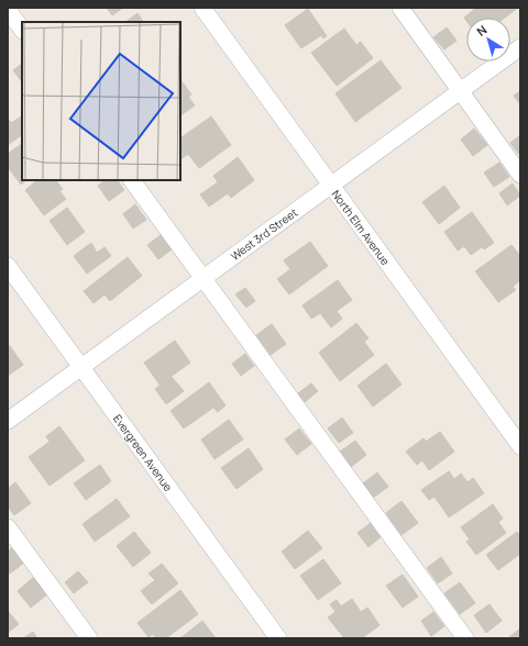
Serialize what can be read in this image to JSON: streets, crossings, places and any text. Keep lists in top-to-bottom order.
{
  "streets": {
    "street": ["North Elm Avenue", "West 3rd Street", "Evergreen Avenue"]
  },
  "crossings": [
    ["North Elm Avenue", "West 3rd Street"],
    ["West 3rd Street", "Evergreen Avenue"]
  ],
  "north": "top left"
}
